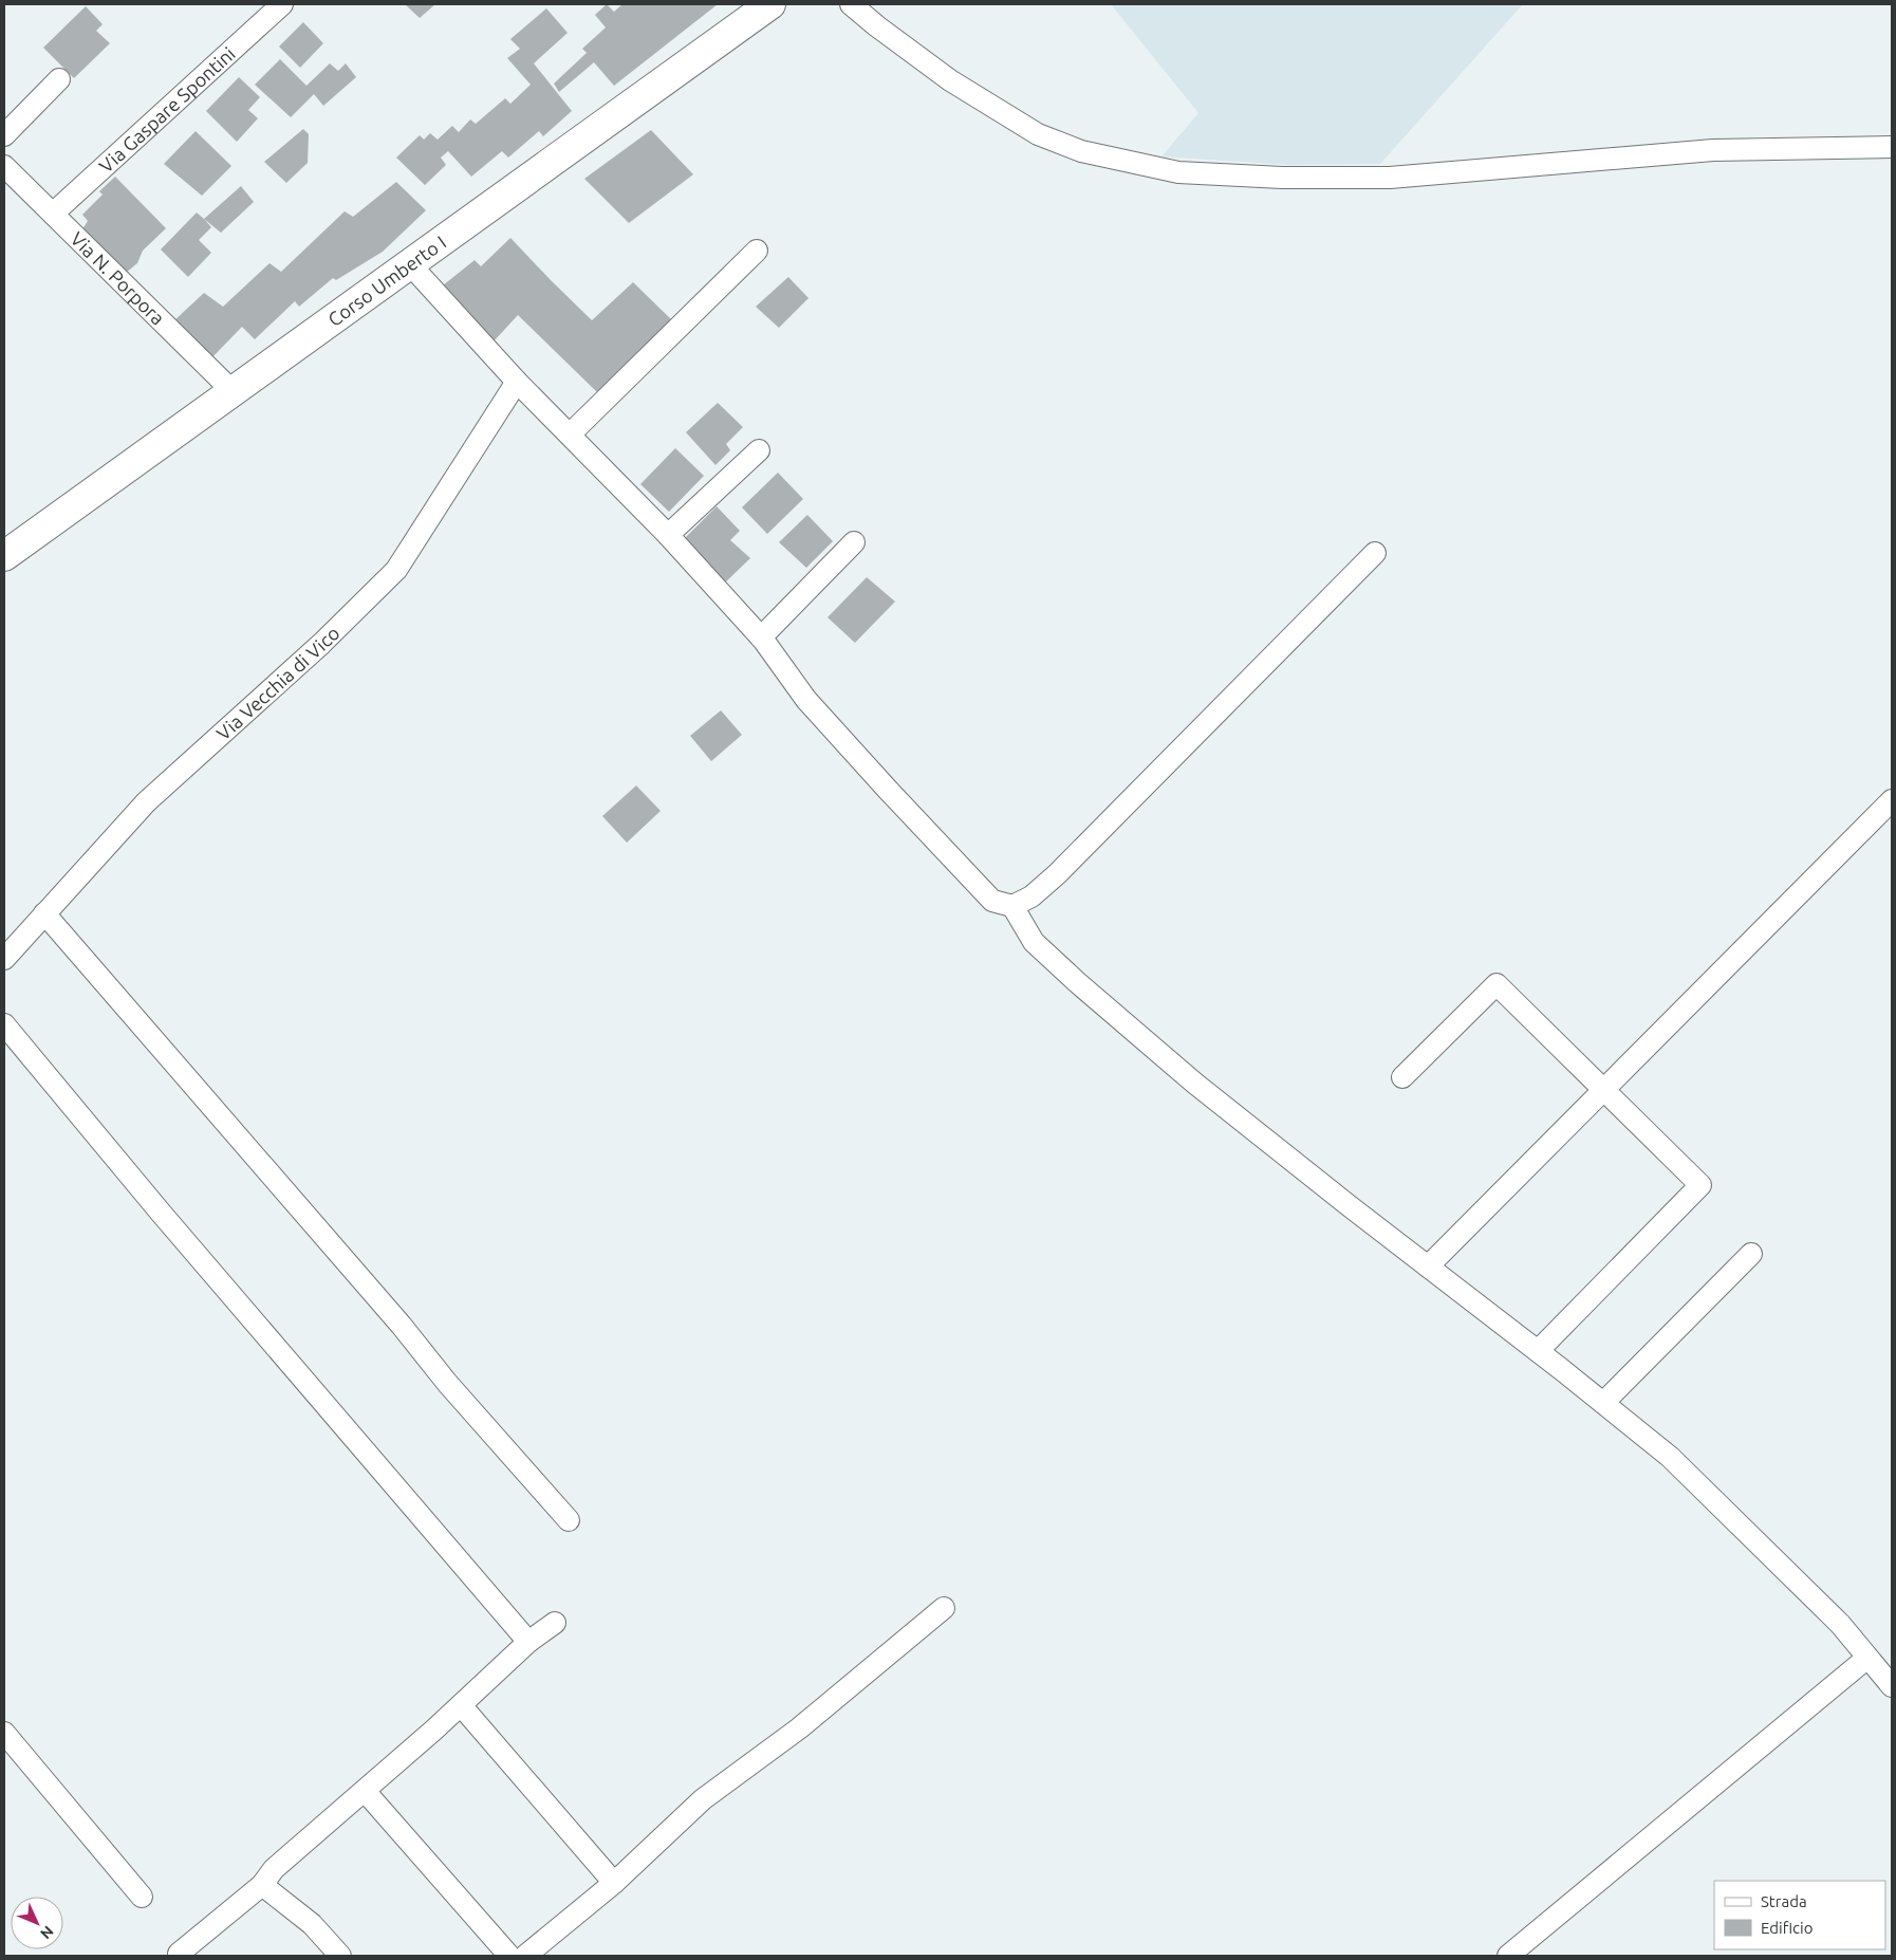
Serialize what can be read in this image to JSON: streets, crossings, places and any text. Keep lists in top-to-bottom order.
{
  "streets": {
    "main road": ["Corso Umberto I"],
    "street": ["Via Gaspare Spontini", "Via N. Porpora", "Via Vecchia di Vico"]
  },
  "crossings": [
    ["Via Gaspare Spontini", "Via N. Porpora"],
    ["Via N. Porpora", "Corso Umberto I"]
  ],
  "legend": ["Strada", "Edificio"],
  "north": "bottom right"
}
